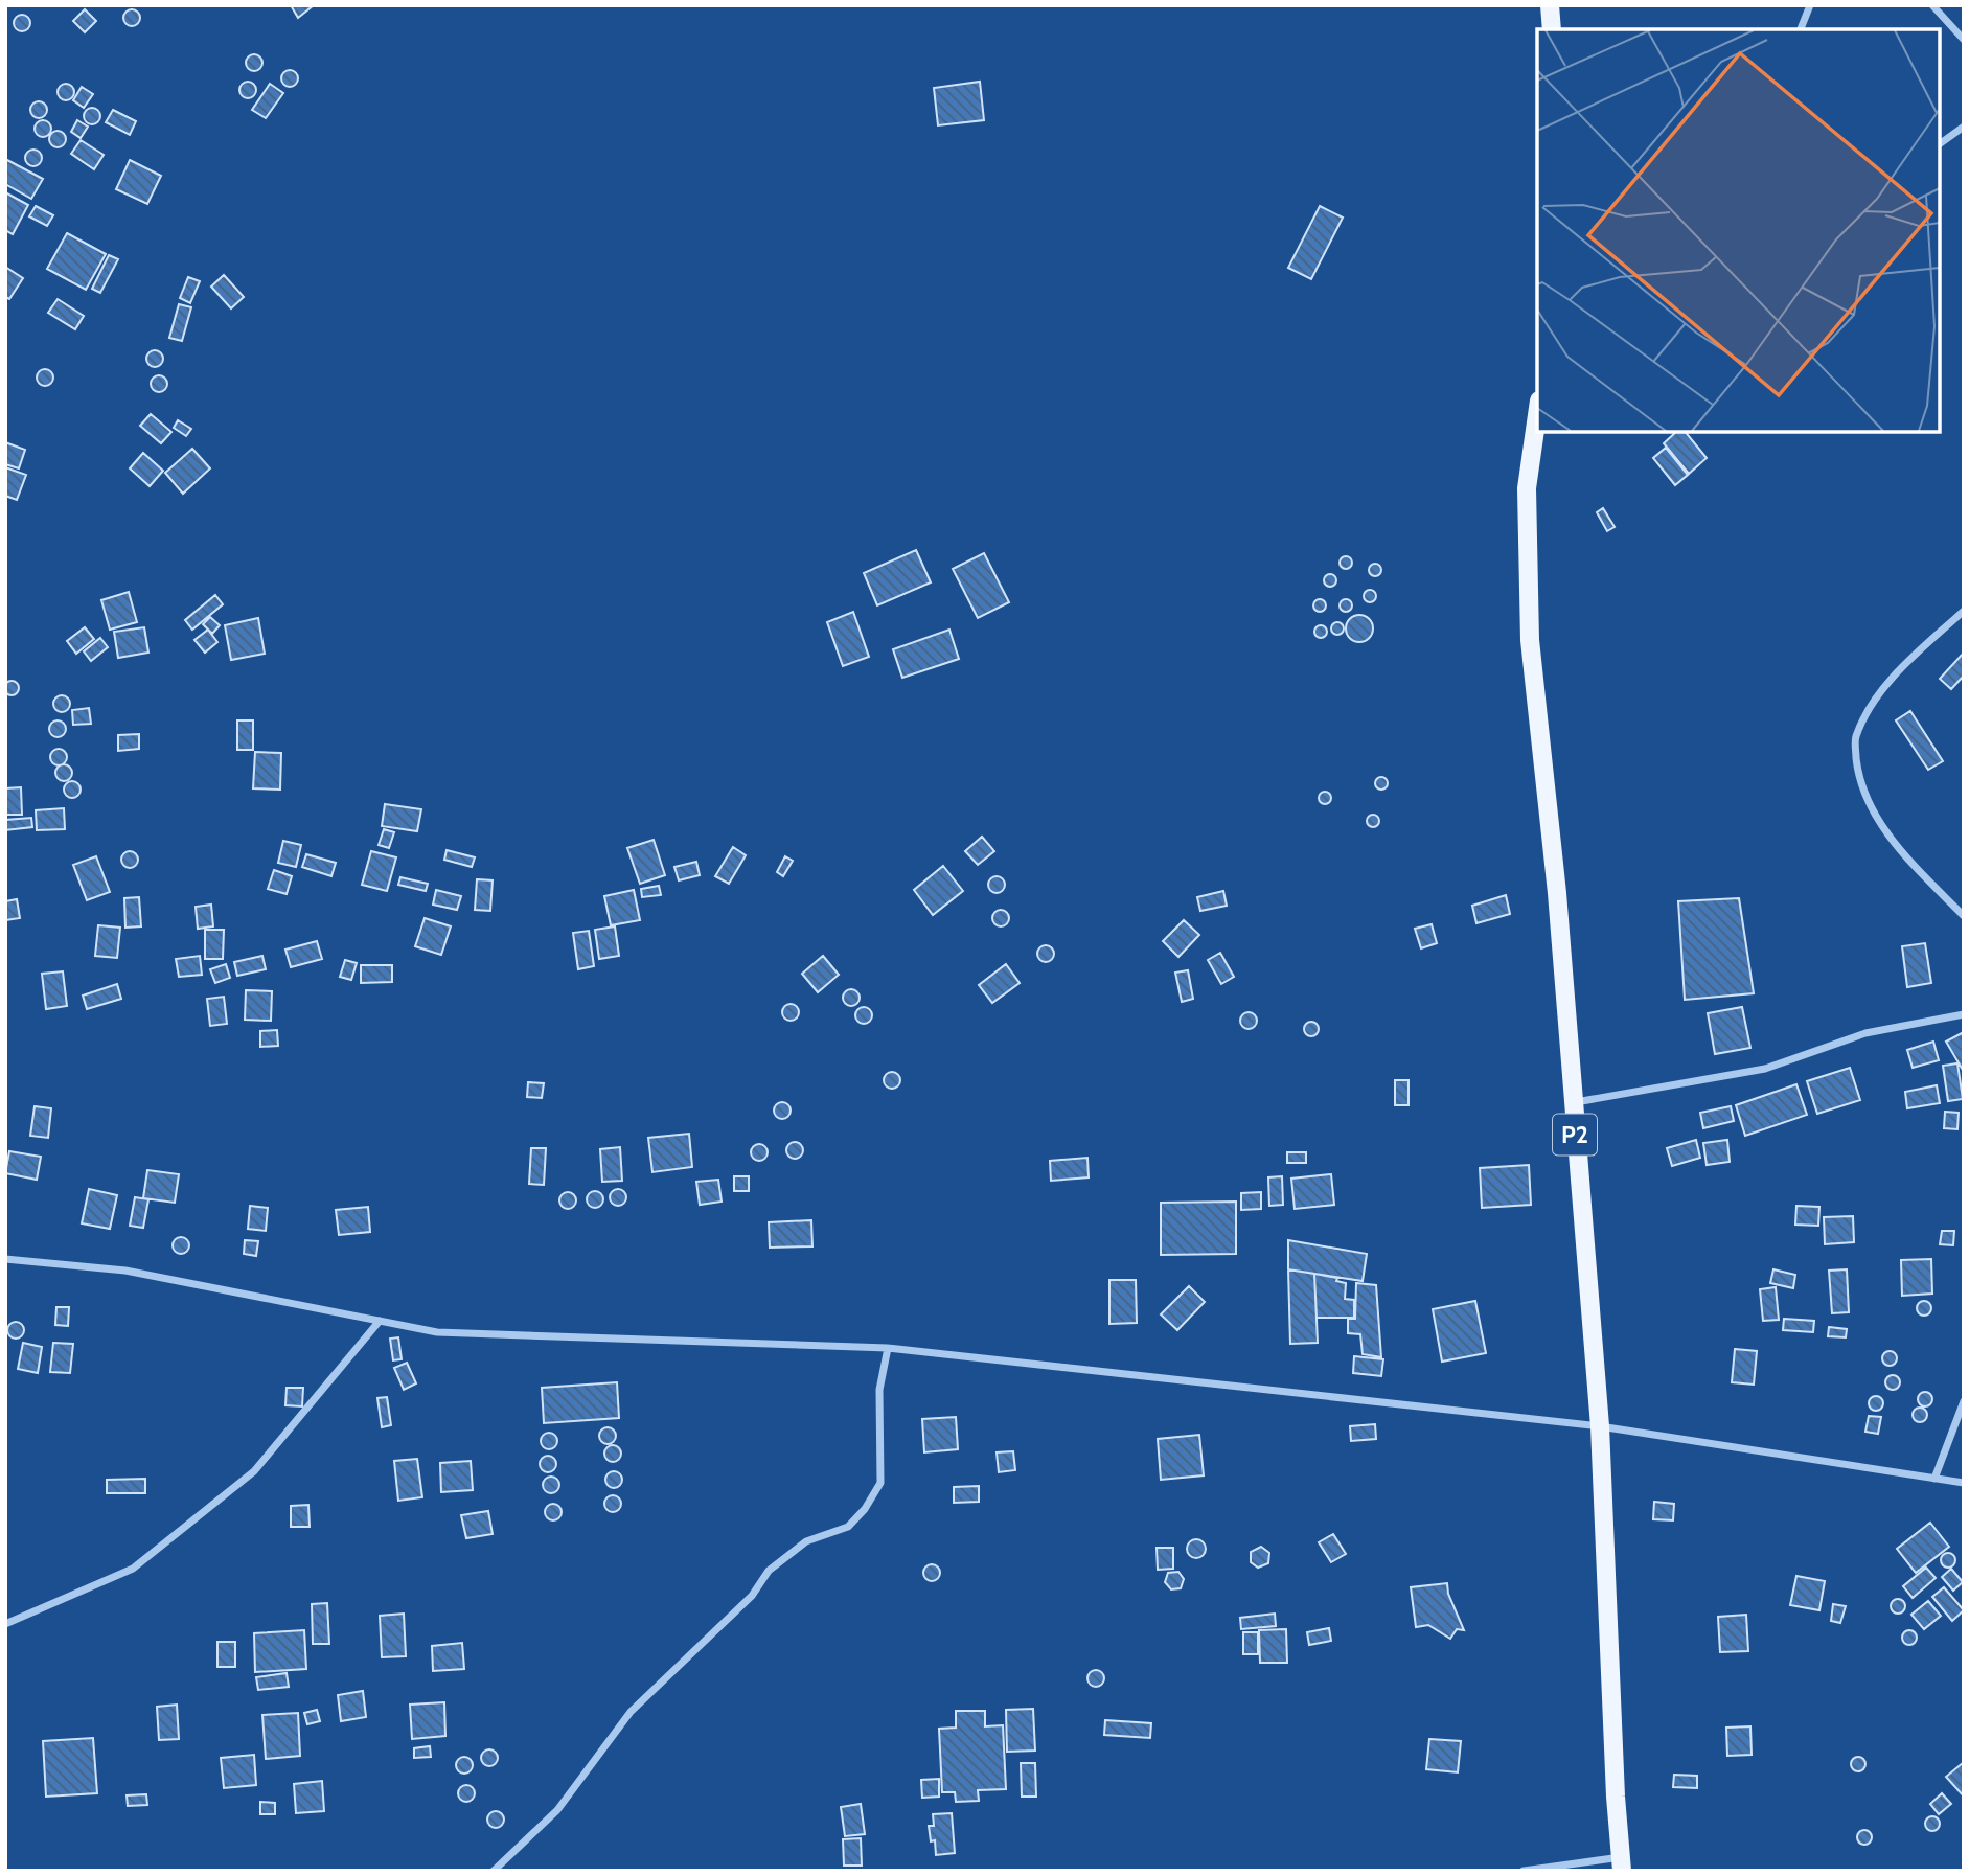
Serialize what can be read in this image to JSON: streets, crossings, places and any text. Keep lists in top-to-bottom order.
{
  "streets": {
    "main road": ["P2"]
  }
}
